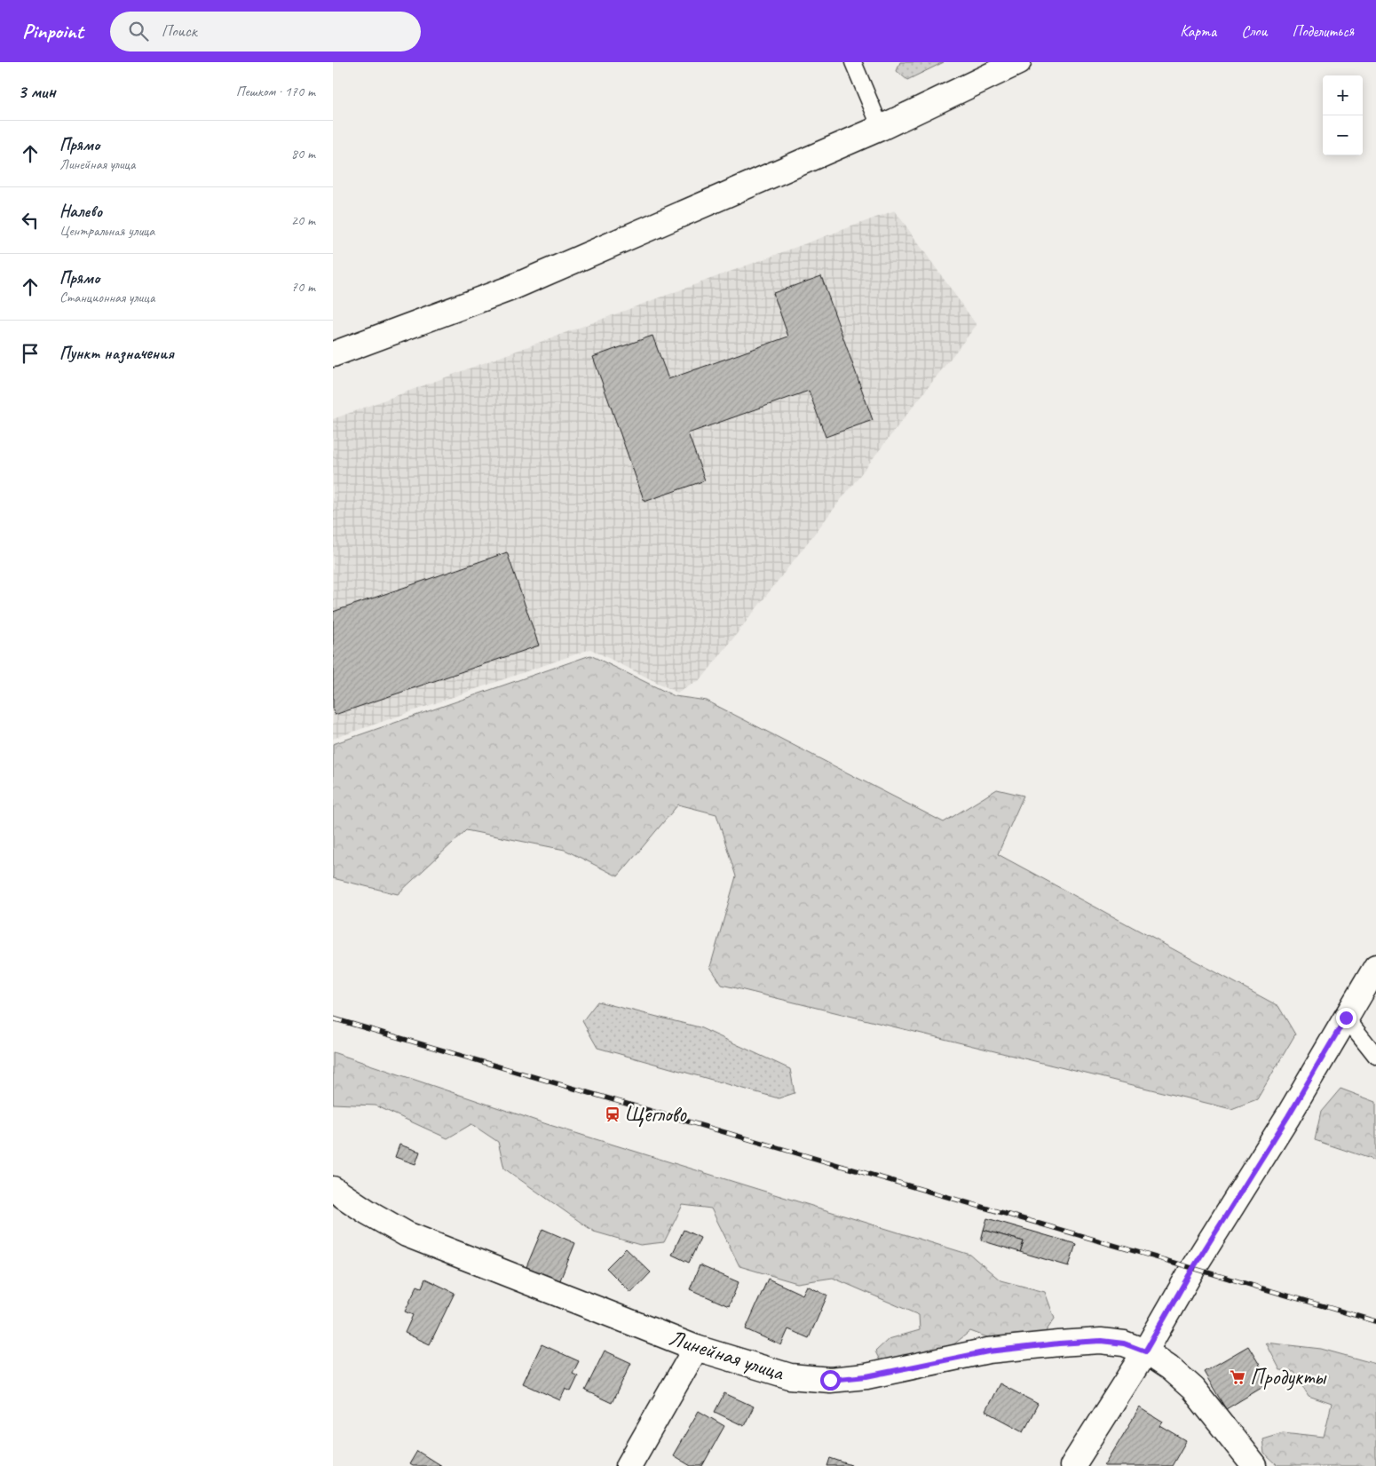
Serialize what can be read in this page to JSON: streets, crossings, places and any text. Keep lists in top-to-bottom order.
{
  "streets": {
    "street": ["Линейная улица"]
  },
  "places": {
    "station": ["Щеглово"],
    "supermarket": ["Продукты"]
  },
  "page": {
    "header": "Pinpoint",
    "search": "Поиск",
    "nav": ["Карта", "Слои", "Поделиться"],
    "heading": ["3 мин", "Пешком · 170 m"],
    "map_buttons": ["+", "−"],
    "list": [
      ["Прямо", "Линейная улица", "80 m"],
      ["Налево", "Центральная улица", "20 m"],
      ["Прямо", "Станционная улица", "70 m"],
      "Пункт назначения"
    ]
  }
}
